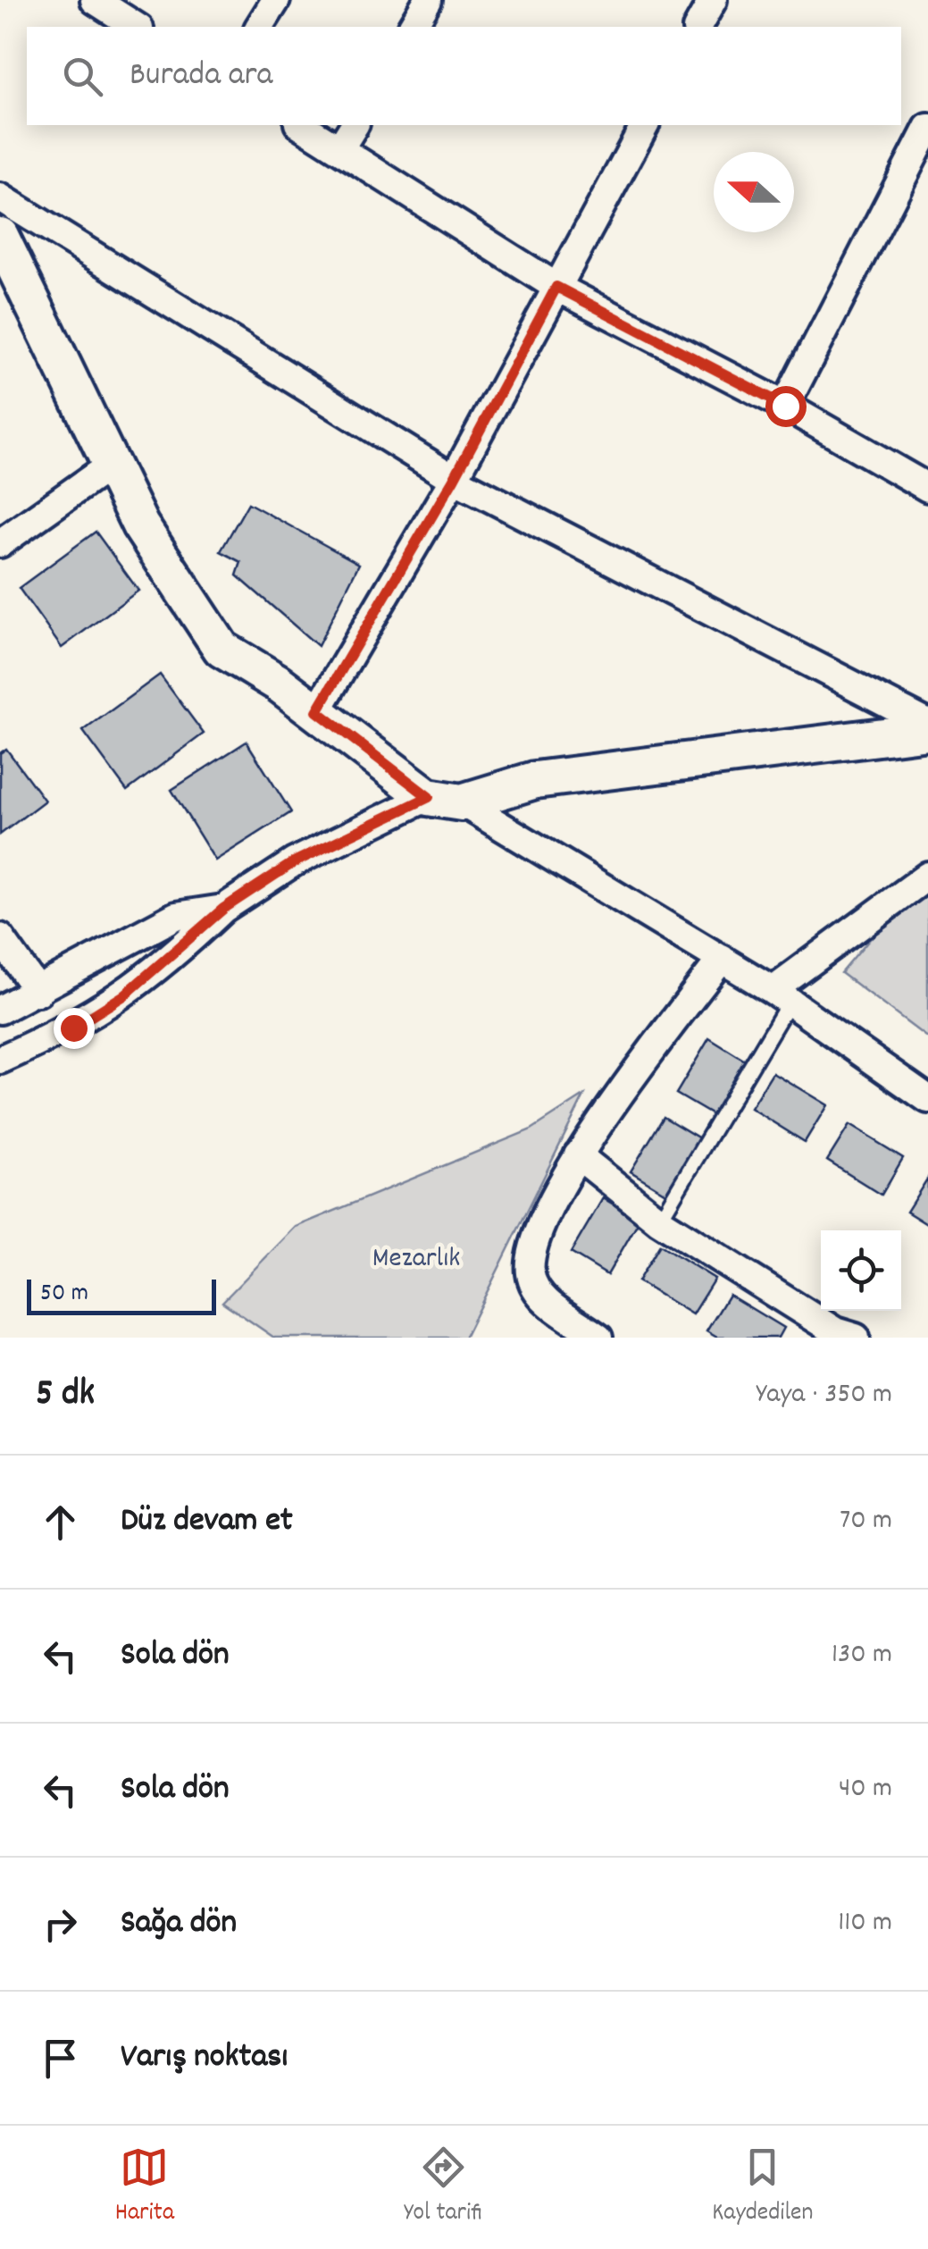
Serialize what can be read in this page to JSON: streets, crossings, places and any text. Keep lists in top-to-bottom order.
{
  "parks": ["Mezarlık"],
  "scale_bar": "50 m",
  "north": "left",
  "page": {
    "search": "Burada ara",
    "scale": "50 m",
    "heading": ["5 dk", "Yaya · 350 m"],
    "list": [
      ["Düz devam et", "70 m"],
      ["Sola dön", "130 m"],
      ["Sola dön", "40 m"],
      ["Sağa dön", "110 m"],
      "Varış noktası"
    ],
    "nav": ["Harita", "Yol tarifi", "Kaydedilen"]
  }
}
